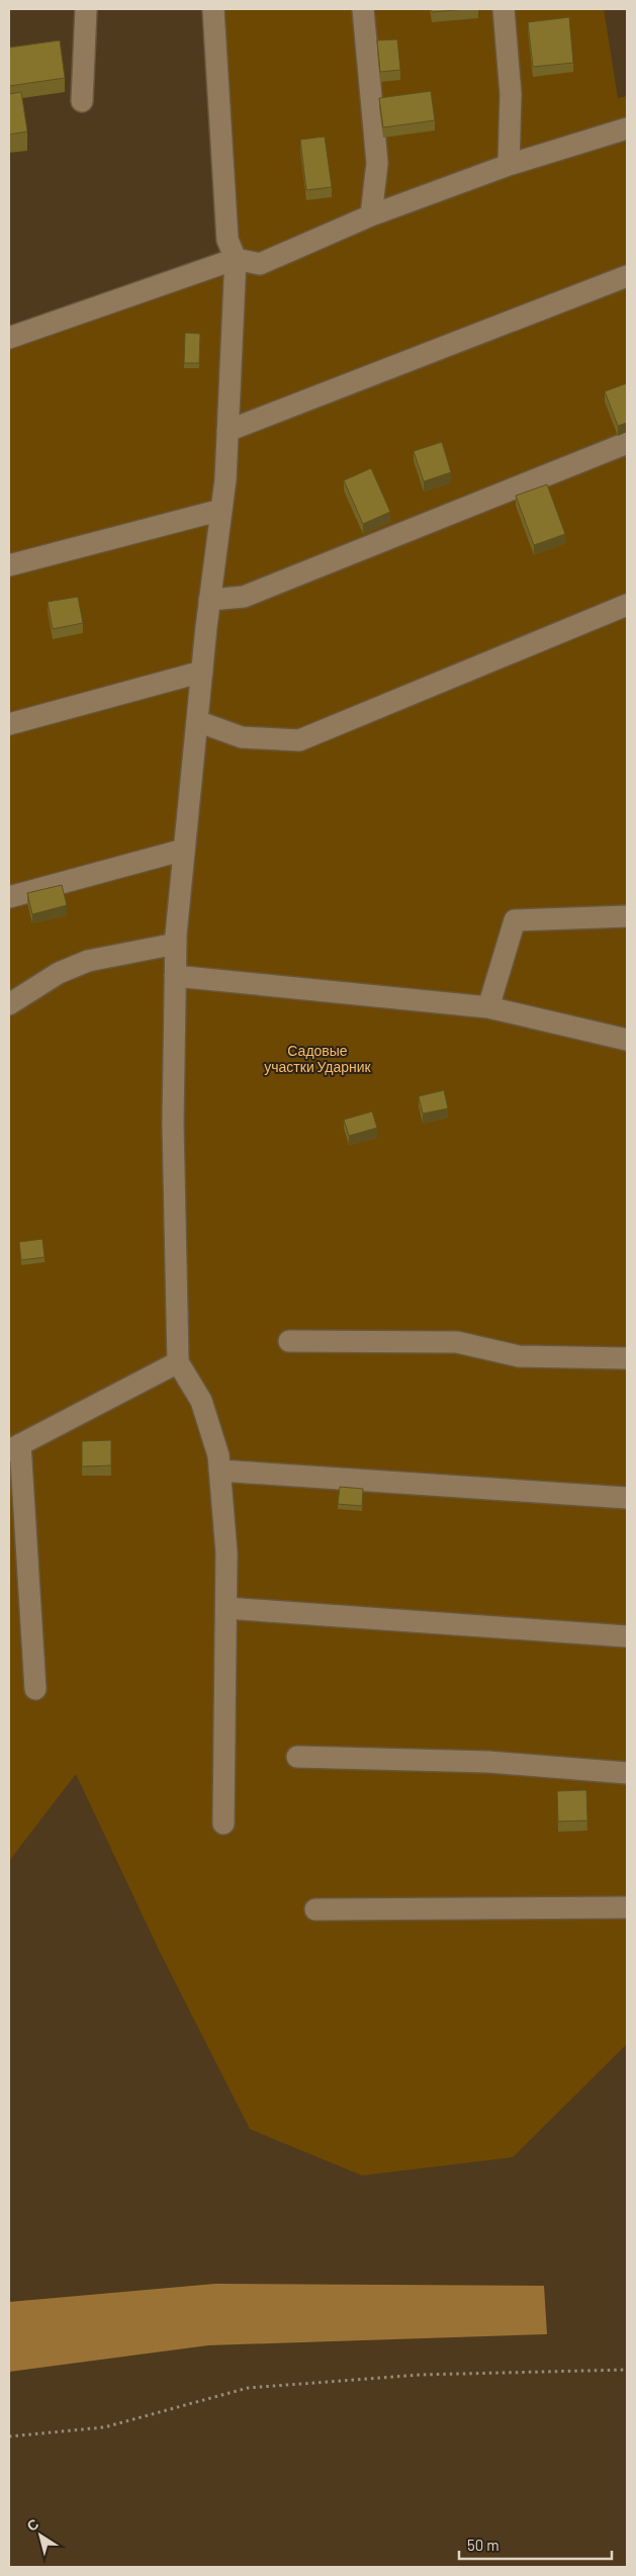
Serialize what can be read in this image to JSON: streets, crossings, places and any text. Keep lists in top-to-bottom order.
{
  "parks": ["Садовые участки Ударник"],
  "scale_bar": "50 m",
  "north": "top left"
}
